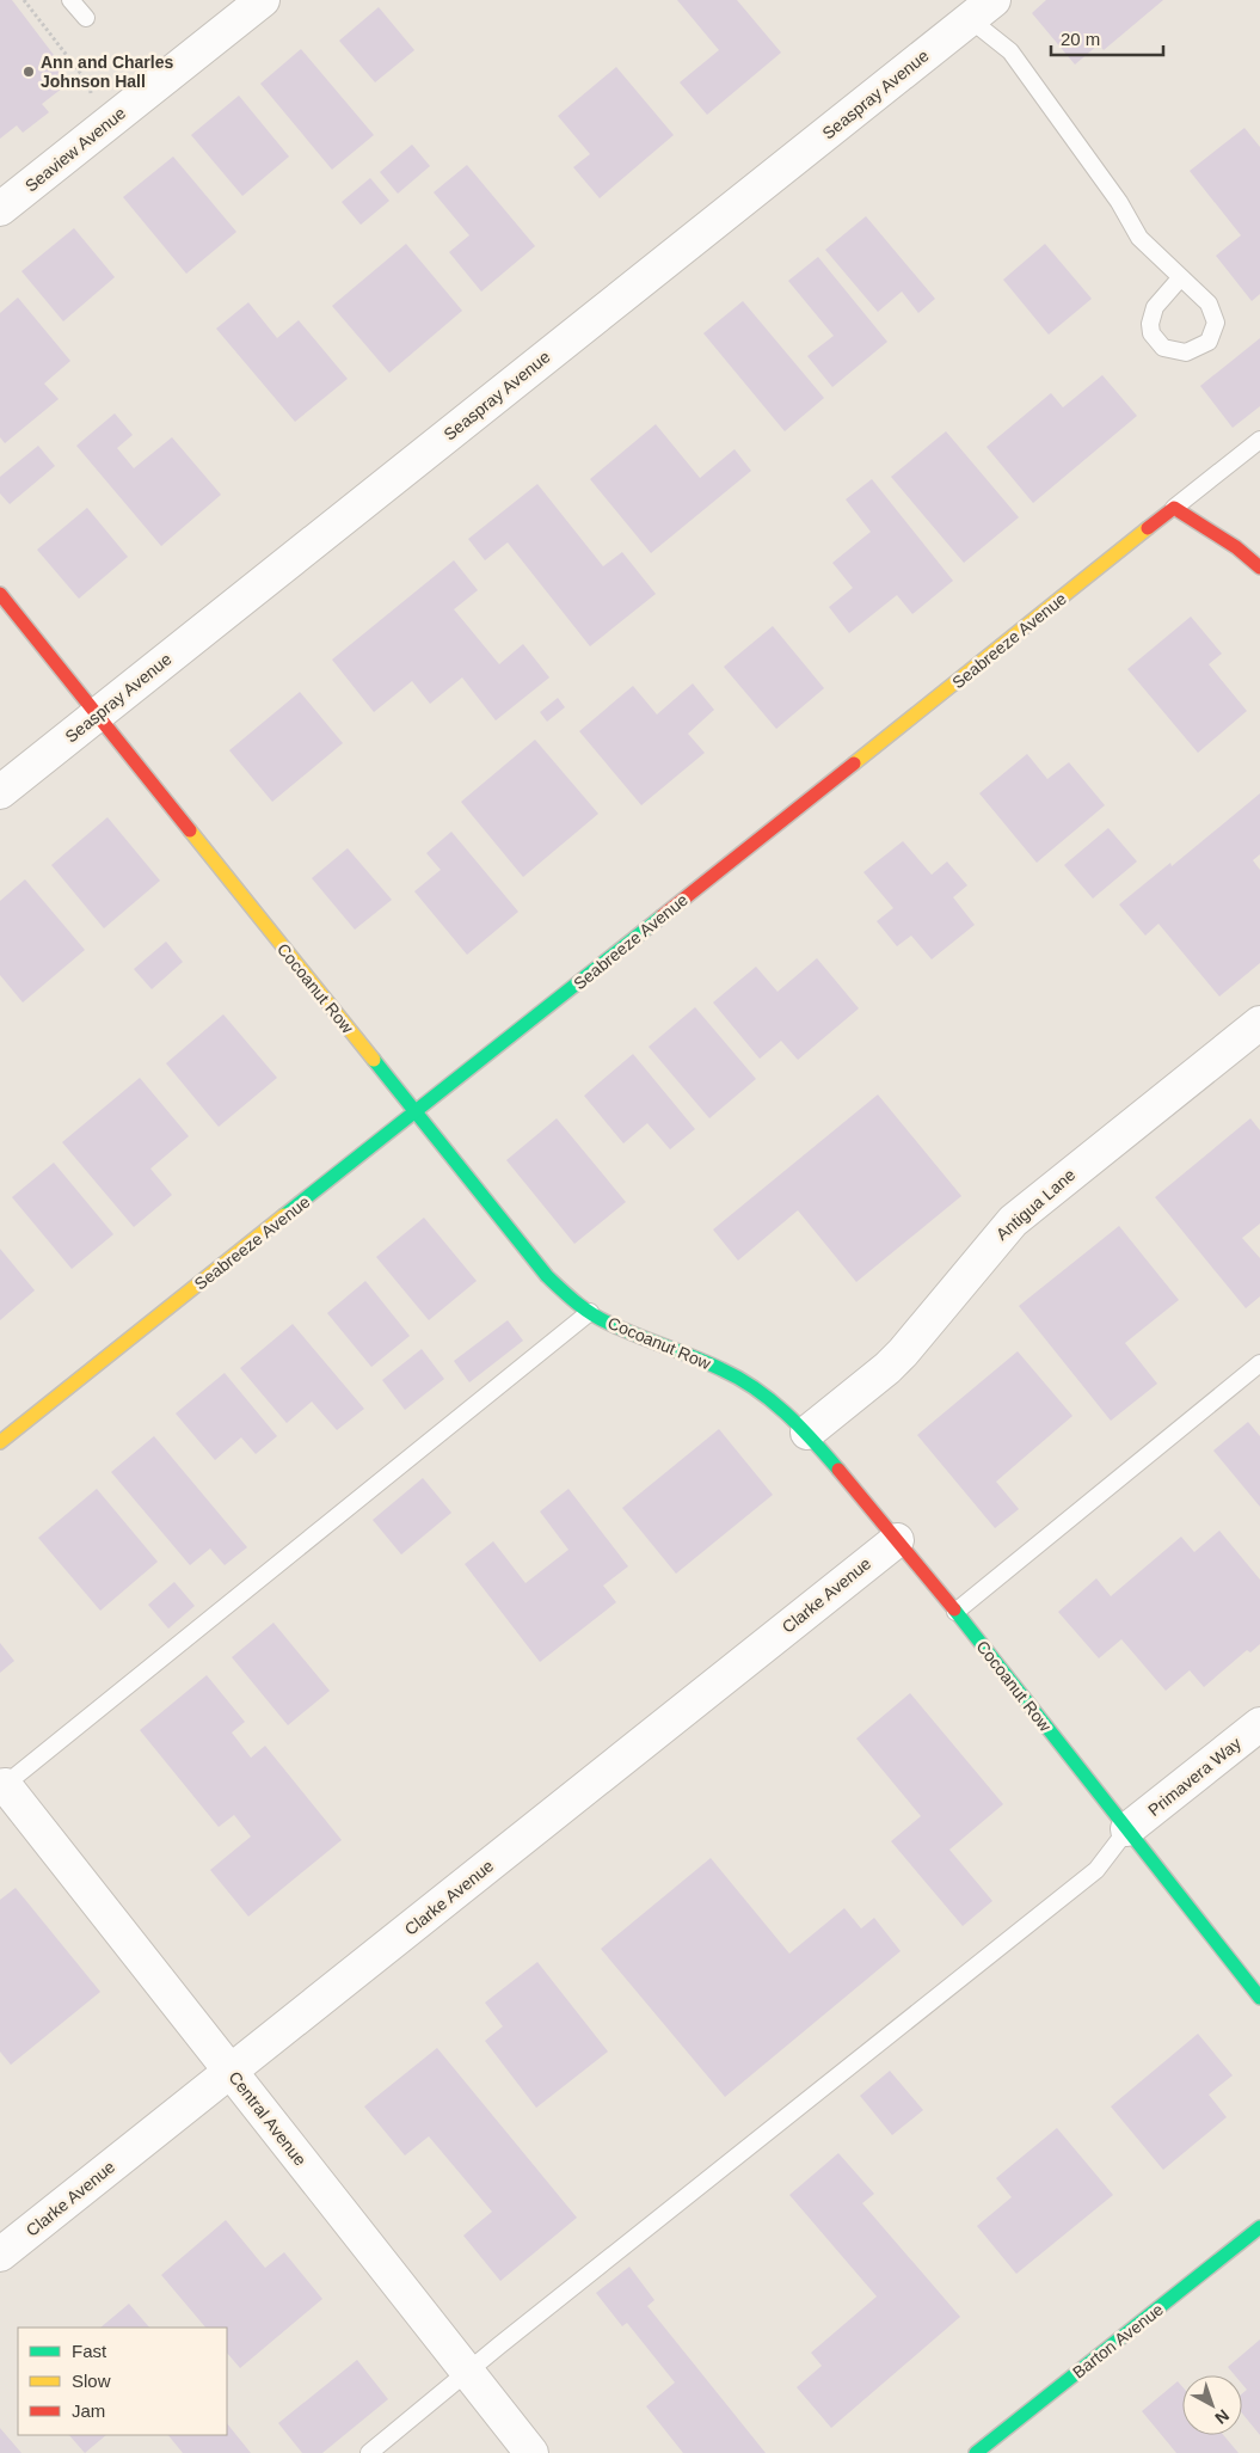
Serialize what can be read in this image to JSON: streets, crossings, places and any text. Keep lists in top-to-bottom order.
{
  "streets": {
    "street": [
      "Seaspray Avenue",
      "Seaview Avenue",
      "Seabreeze Avenue",
      "Cocoanut Row",
      "Antigua Lane",
      "Clarke Avenue",
      "Primavera Way",
      "Central Avenue",
      "Barton Avenue"
    ]
  },
  "crossings": [
    ["Seaspray Avenue", "Cocoanut Row"],
    ["Seabreeze Avenue", "Cocoanut Row"],
    ["Cocoanut Row", "Antigua Lane"],
    ["Cocoanut Row", "Clarke Avenue"],
    ["Cocoanut Row", "Primavera Way"],
    ["Clarke Avenue", "Central Avenue"]
  ],
  "places": ["Ann and Charles Johnson Hall"],
  "legend": ["Fast", "Slow", "Jam"],
  "scale_bar": "20 m",
  "north": "bottom right"
}
